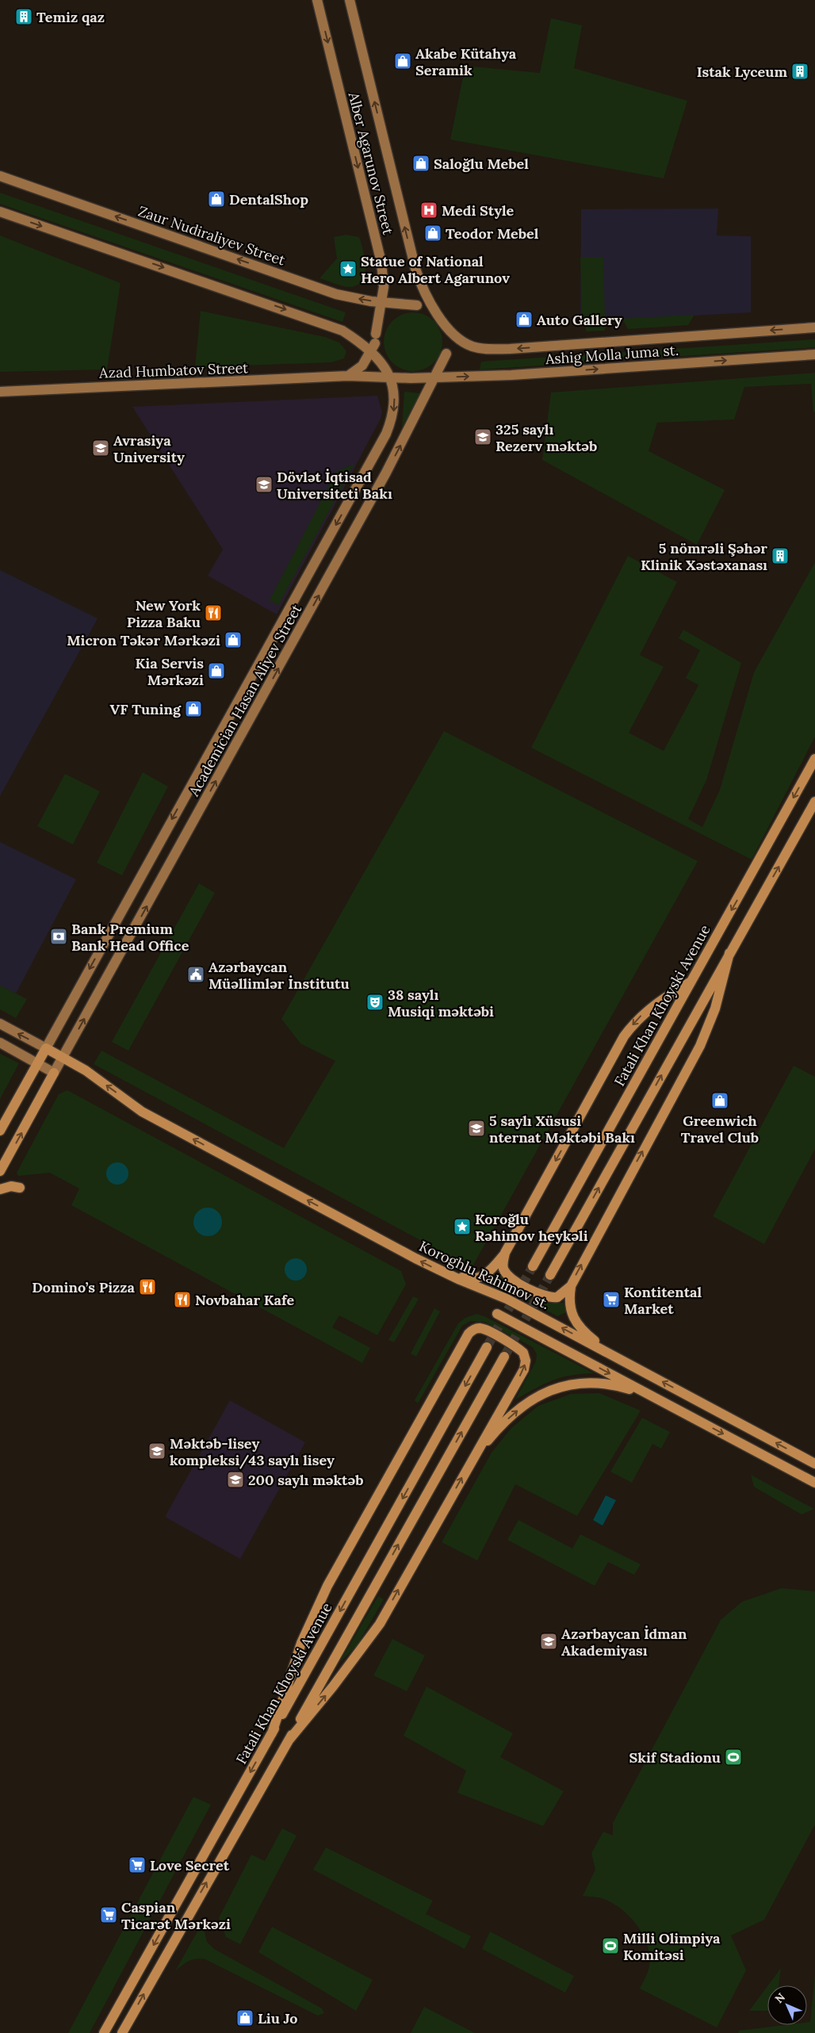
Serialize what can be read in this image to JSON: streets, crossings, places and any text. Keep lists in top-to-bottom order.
{
  "streets": {
    "main road": [
      "Alber Agarunov Street",
      "Zaur Nudiraliyev Street",
      "Ashig Molla Juma st.",
      "Azad Humbatov Street",
      "Academician Hasan Aliyev Street",
      "Fatali Khan Khoyski Avenue",
      "Koroghlu Rahimov st."
    ]
  },
  "crossings": [
    ["Alber Agarunov Street", "Zaur Nudiraliyev Street"],
    ["Alber Agarunov Street", "Ashig Molla Juma st."],
    ["Alber Agarunov Street", "Azad Humbatov Street"],
    ["Alber Agarunov Street", "Academician Hasan Aliyev Street"],
    ["Zaur Nudiraliyev Street", "Ashig Molla Juma st."],
    ["Zaur Nudiraliyev Street", "Azad Humbatov Street"],
    ["Zaur Nudiraliyev Street", "Academician Hasan Aliyev Street"],
    ["Ashig Molla Juma st.", "Azad Humbatov Street"],
    ["Ashig Molla Juma st.", "Academician Hasan Aliyev Street"],
    ["Azad Humbatov Street", "Academician Hasan Aliyev Street"],
    ["Academician Hasan Aliyev Street", "Koroghlu Rahimov st."]
  ],
  "places": {
    "building": ["Temiz qaz", "Istak Lyceum", "5 nömrəli Şəhər Klinik Xəstəxanası"],
    "shop": [
      "Akabe Kütahya Seramik",
      "Saloğlu Mebel",
      "DentalShop",
      "Teodor Mebel",
      "Auto Gallery",
      "Micron Təkər Mərkəzi",
      "Kia Servis Mərkəzi",
      "VF Tuning",
      "Greenwich Travel Club",
      "Liu Jo"
    ],
    "hospital": ["Medi Style"],
    "place": ["Statue of National Hero Albert Agarunov", "Koroğlu Rəhimov heykəli"],
    "school or university": [
      "325 saylı Rezerv məktəb",
      "Avrasiya University",
      "Dövlət İqtisad Universiteti Bakı",
      "5 saylı Xüsusi nternat Məktəbi Bakı",
      "Məktəb-lisey kompleksi/43 saylı lisey",
      "200 saylı məktəb",
      "Azərbaycan İdman Akademiyası"
    ],
    "restaurant": ["New York Pizza Baku", "Domino’s Pizza", "Novbahar Kafe"],
    "bank": ["Bank Premium Bank Head Office"],
    "public building": ["Azərbaycan Müəllimlər İnstitutu"],
    "theatre": ["38 saylı Musiqi məktəbi"],
    "supermarket": ["Kontitental Market", "Love Secret", "Caspian Ticarət Mərkəzi"],
    "sports": ["Skif Stadionu", "Milli Olimpiya Komitəsi"]
  },
  "north": "top left"
}
